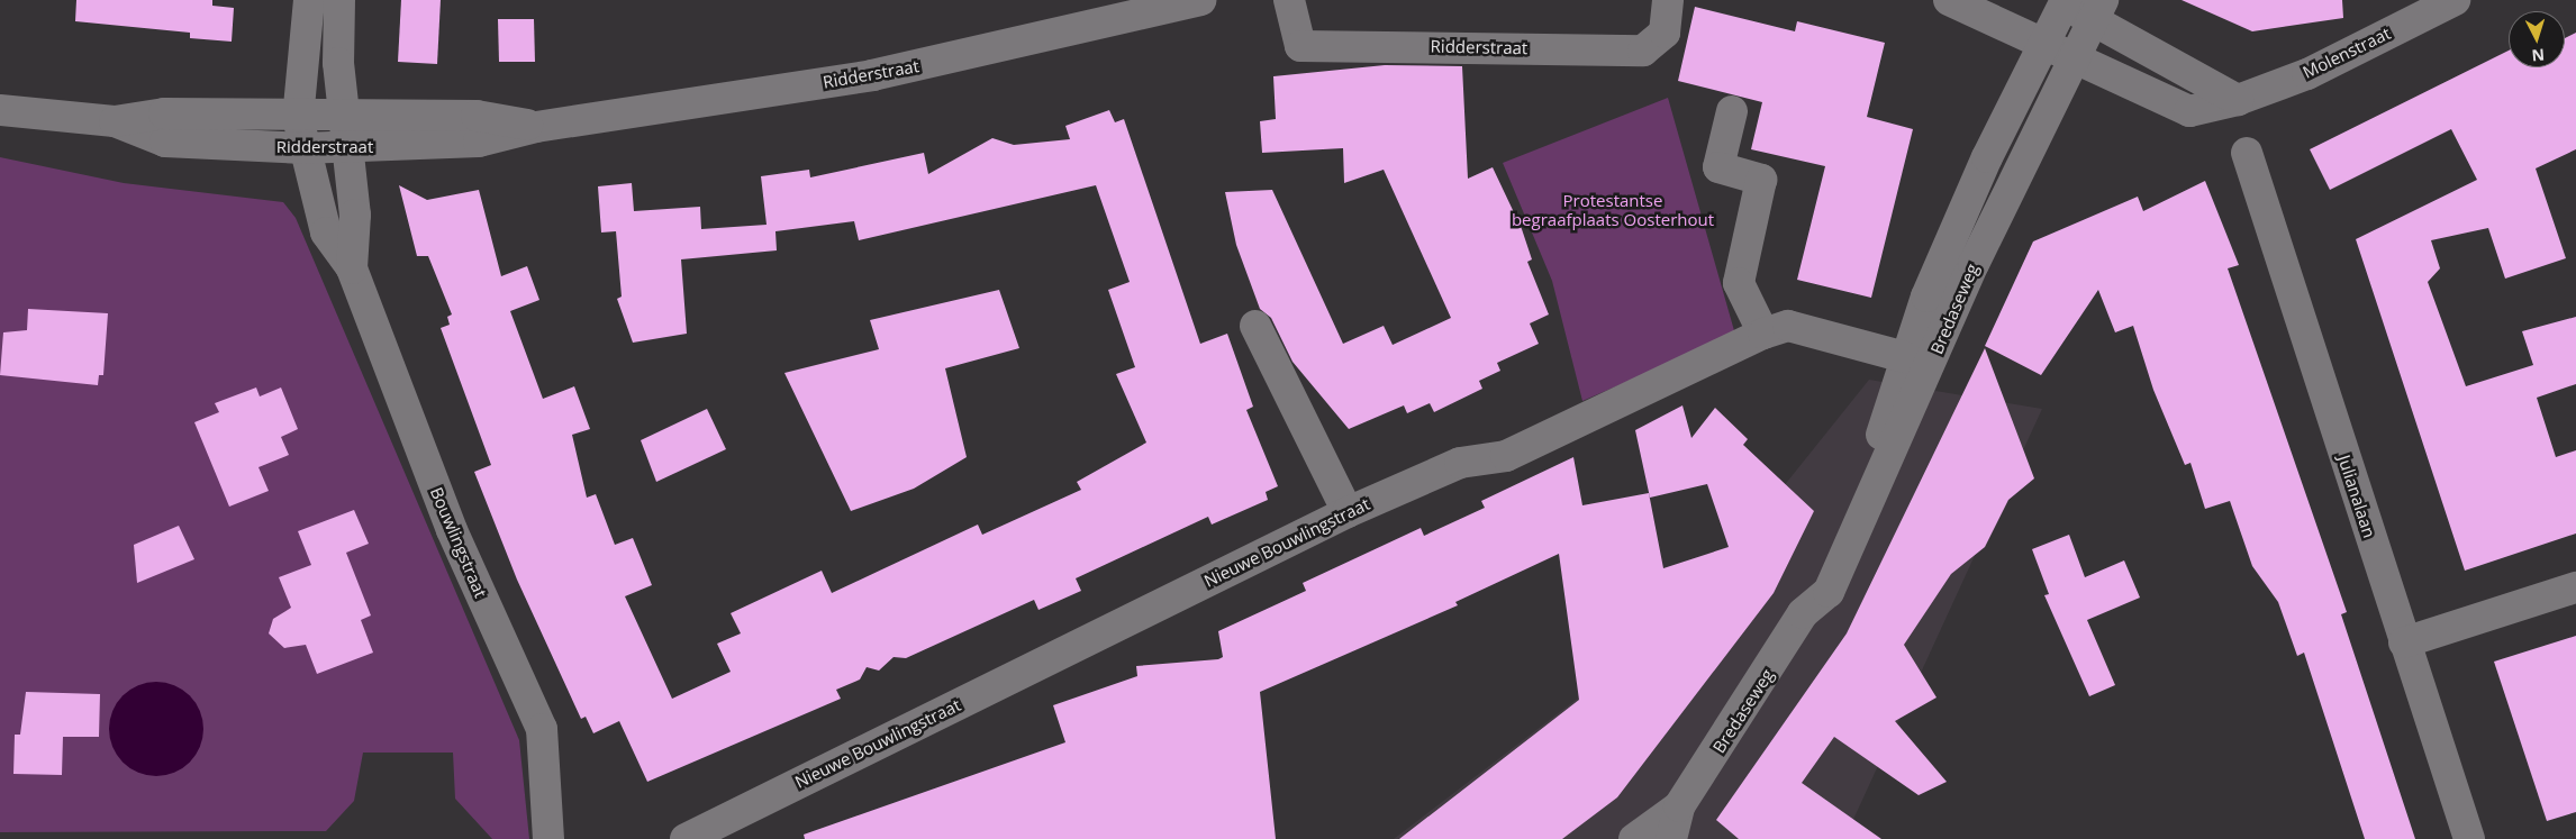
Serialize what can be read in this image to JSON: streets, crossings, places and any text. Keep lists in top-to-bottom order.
{
  "streets": {
    "street": [
      "Ridderstraat",
      "Molenstraat",
      "Bredaseweg",
      "Julianalaan",
      "Bouwlingstraat",
      "Nieuwe Bouwlingstraat"
    ]
  },
  "crossings": [
    ["Ridderstraat", "Bouwlingstraat"],
    ["Molenstraat", "Bredaseweg"],
    ["Bredaseweg", "Nieuwe Bouwlingstraat"]
  ],
  "parks": ["Protestantse begraafplaats Oosterhout"],
  "north": "bottom"
}
